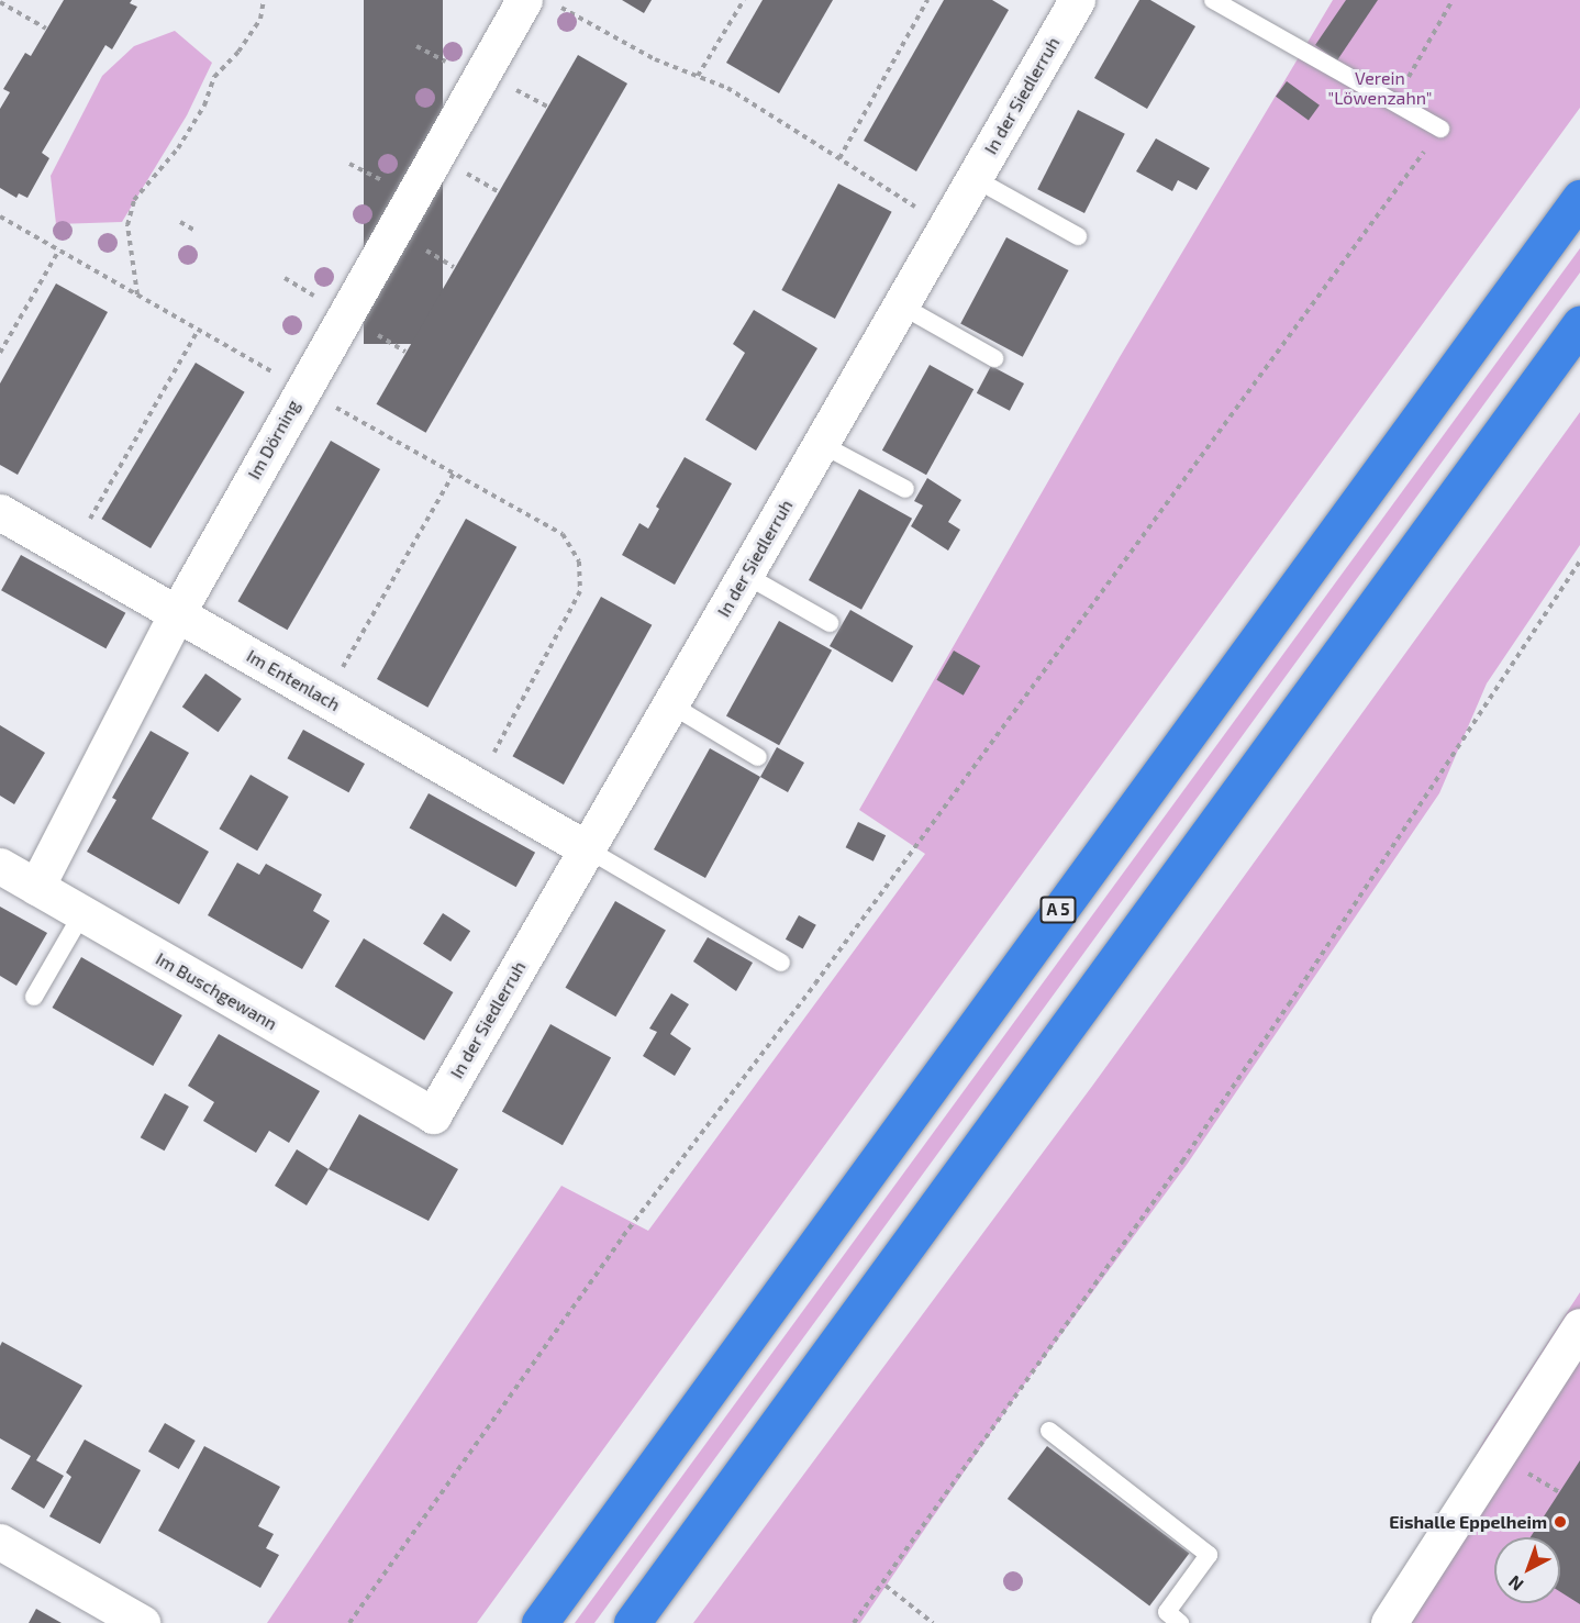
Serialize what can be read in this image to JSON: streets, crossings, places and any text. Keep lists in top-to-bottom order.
{
  "streets": {
    "highway": ["A 5"],
    "street": [
      "In der Siedlerruh",
      "Im Dörning",
      "Im Entenlach",
      "Im Buschgewann"
    ]
  },
  "crossings": [
    ["In der Siedlerruh", "Im Entenlach"],
    ["In der Siedlerruh", "Im Buschgewann"],
    ["Im Dörning", "Im Entenlach"],
    ["Im Dörning", "Im Buschgewann"]
  ],
  "parks": ["Verein \"Löwenzahn\""],
  "places": ["Eishalle Eppelheim"],
  "north": "bottom left"
}
